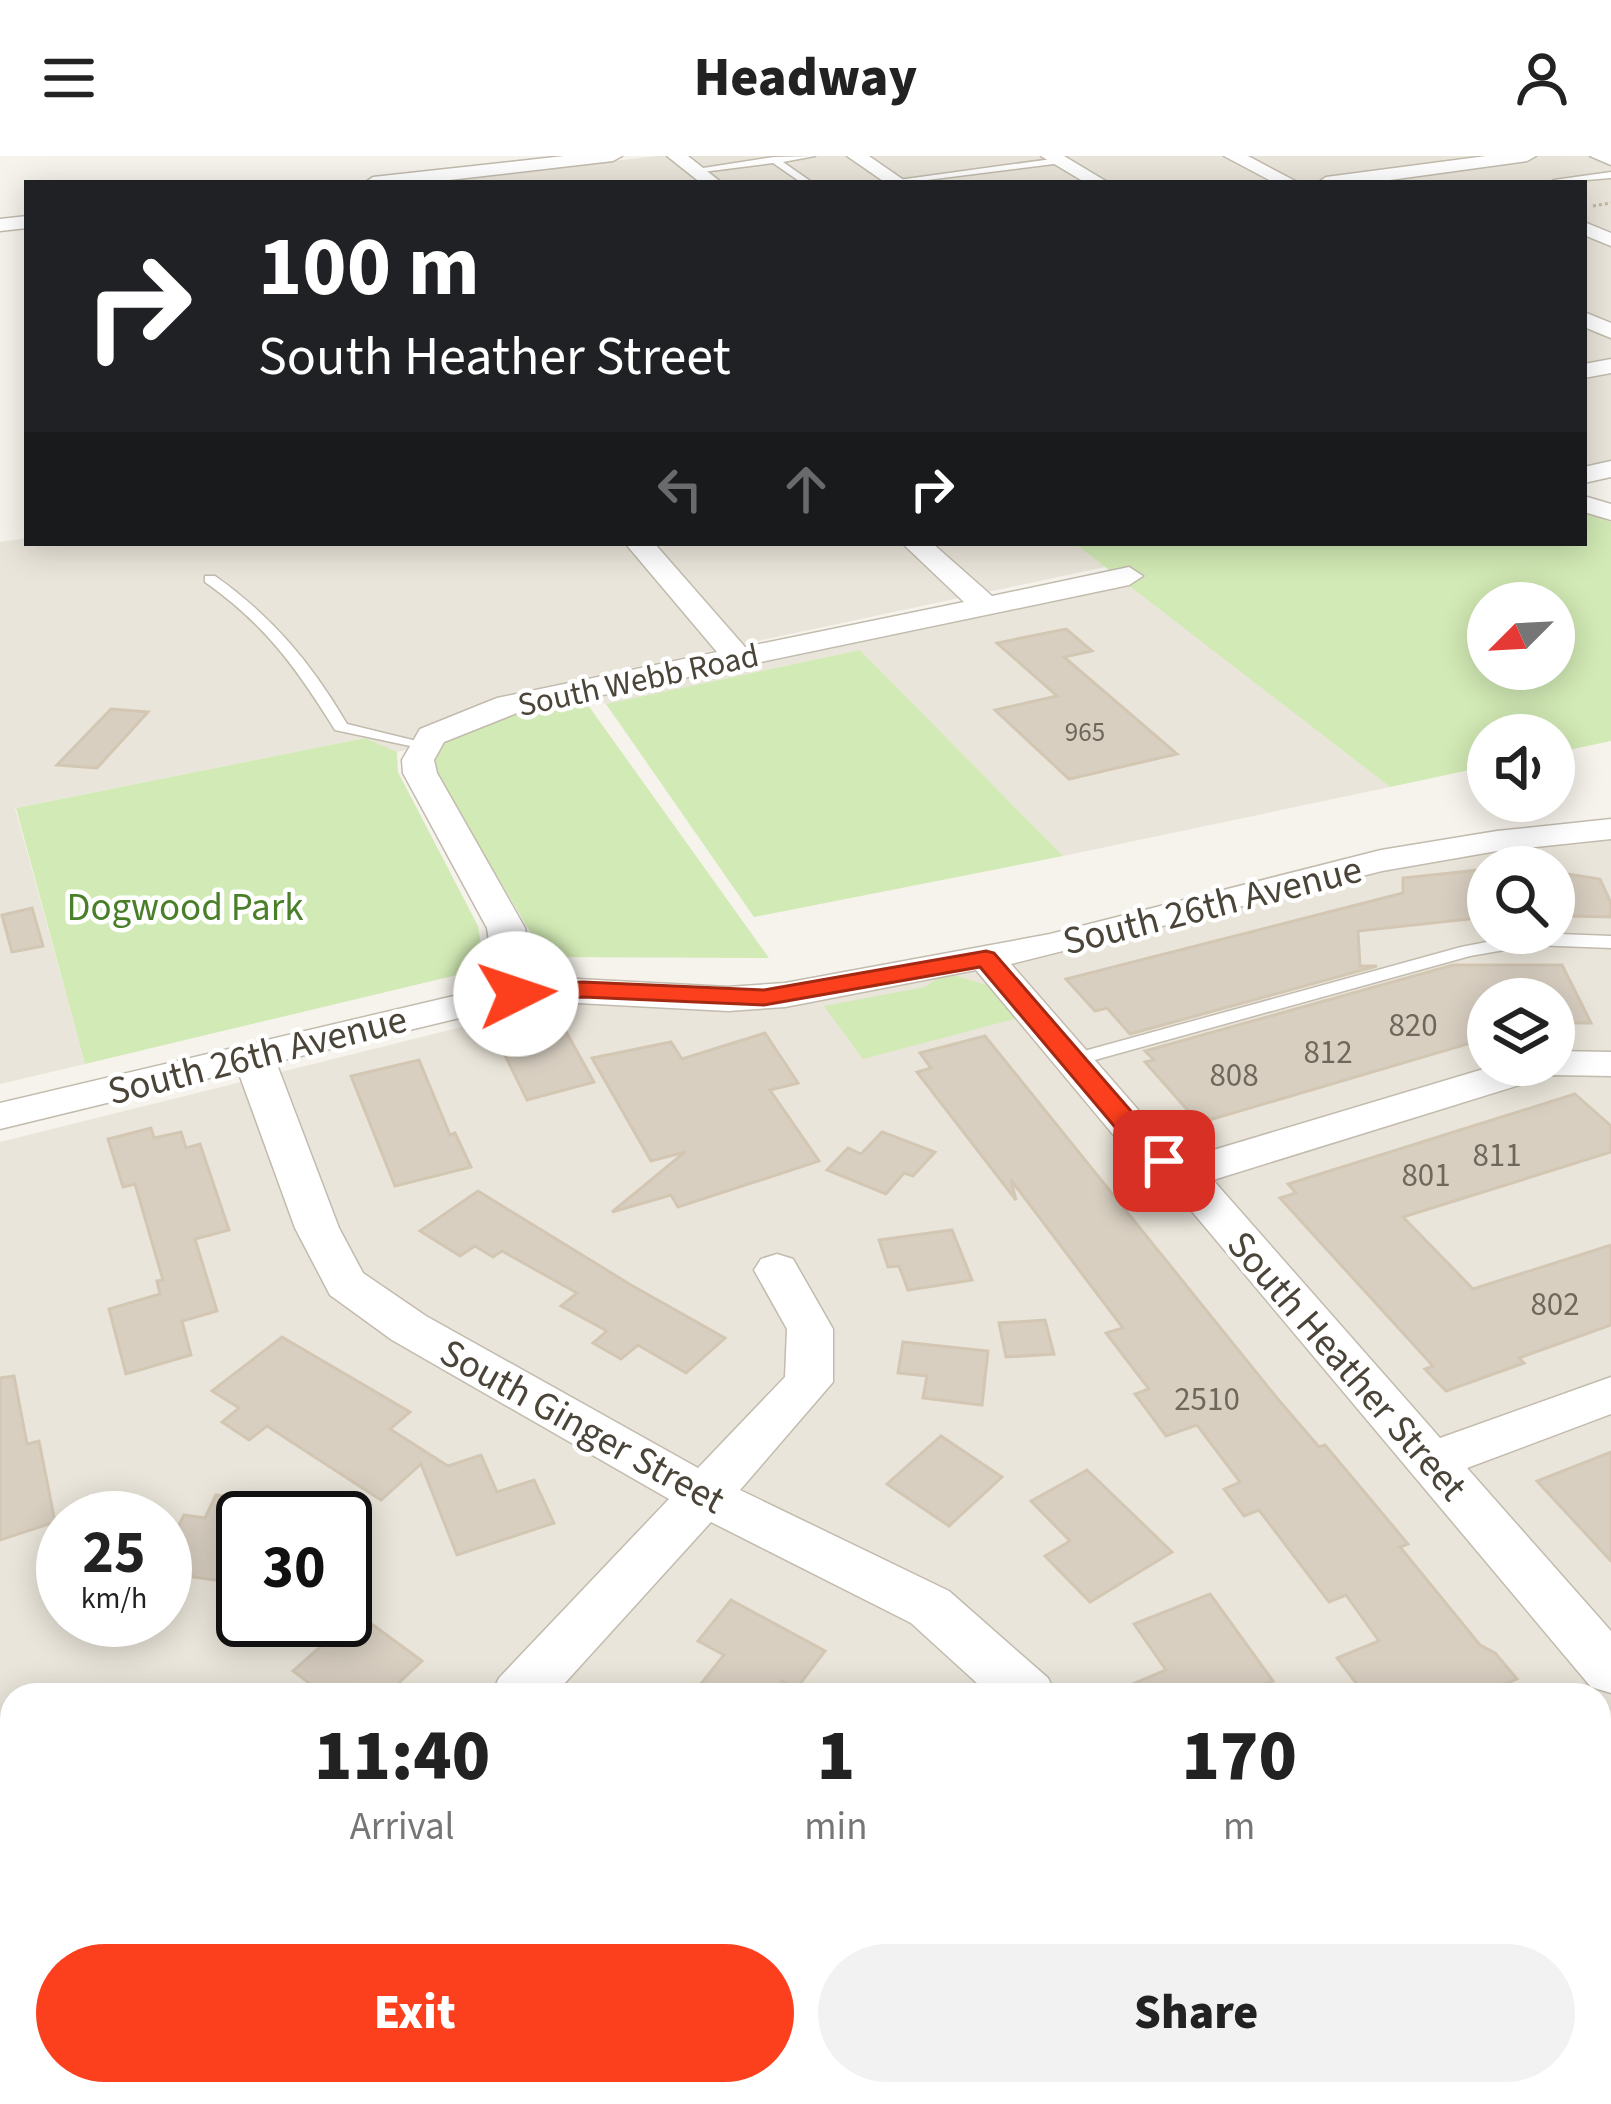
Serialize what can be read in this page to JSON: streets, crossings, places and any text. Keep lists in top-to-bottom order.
{
  "streets": {
    "street": [
      "South Webb Road",
      "South 26th Avenue",
      "South Heather Street",
      "South Ginger Street"
    ]
  },
  "crossings": [
    ["South 26th Avenue", "South Heather Street"],
    ["South 26th Avenue", "South Ginger Street"]
  ],
  "parks": ["Dogwood Park"],
  "house_numbers": [
    "965",
    "820",
    "812",
    "808",
    "811",
    "801",
    "802",
    "2510"
  ],
  "north": "bottom left",
  "page": {
    "header": "Headway",
    "turn": ["100 m", "South Heather Street"],
    "speed": "25 km/h",
    "limit": "30",
    "eta": [
      "11:40",
      "Arrival",
      "1",
      "min",
      "170",
      "m"
    ],
    "buttons": ["Exit", "Share"]
  }
}
